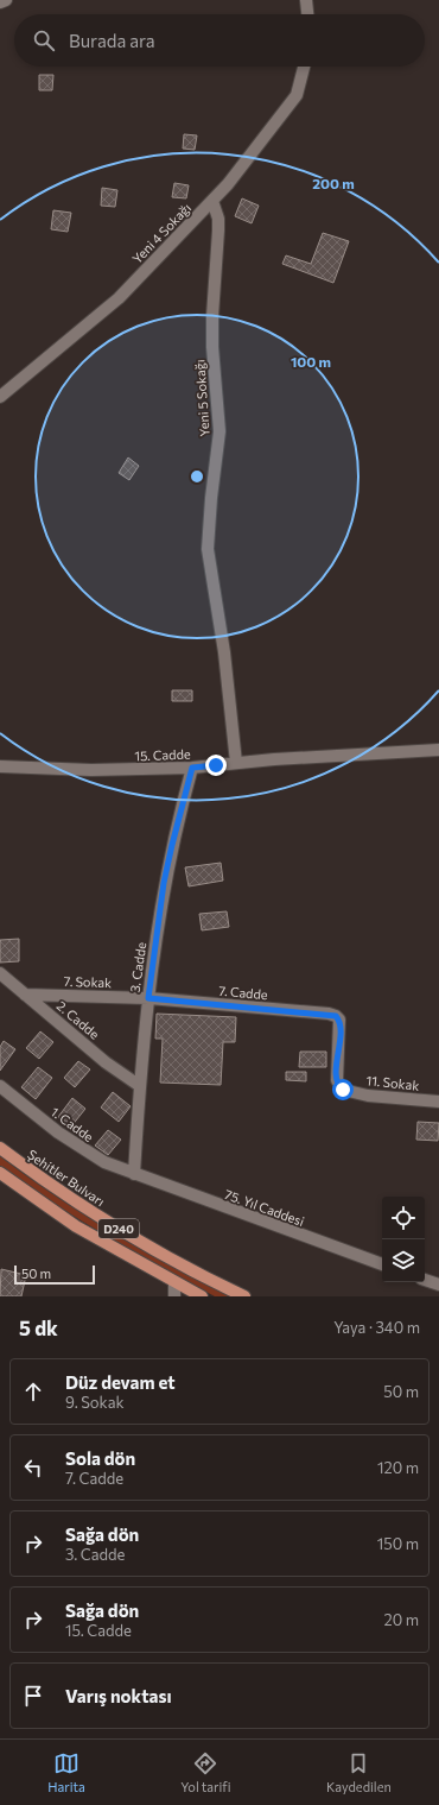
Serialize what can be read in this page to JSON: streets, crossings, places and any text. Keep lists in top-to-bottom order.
{
  "streets": {
    "main road": ["Şehitler Bulvarı", "D240"],
    "street": [
      "Yeni 4 Sokağı",
      "Yeni 5 Sokağı",
      "15. Cadde",
      "3. Cadde",
      "7. Sokak",
      "7. Cadde",
      "2. Cadde",
      "11. Sokak",
      "1. Cadde",
      "75. Yıl Caddesi"
    ]
  },
  "crossings": [
    ["Yeni 4 Sokağı", "Yeni 5 Sokağı"],
    ["Yeni 5 Sokağı", "15. Cadde"],
    ["15. Cadde", "3. Cadde"],
    ["3. Cadde", "7. Sokak"],
    ["3. Cadde", "7. Cadde"],
    ["3. Cadde", "2. Cadde"],
    ["3. Cadde", "1. Cadde"],
    ["3. Cadde", "75. Yıl Caddesi"],
    ["7. Sokak", "7. Cadde"],
    ["7. Sokak", "2. Cadde"],
    ["7. Cadde", "11. Sokak"],
    ["1. Cadde", "75. Yıl Caddesi"]
  ],
  "scale_bar": "50 m",
  "page": {
    "search": "Burada ara",
    "scale": "50 m",
    "heading": ["5 dk", "Yaya · 340 m"],
    "list": [
      ["Düz devam et", "9. Sokak", "50 m"],
      ["Sola dön", "7. Cadde", "120 m"],
      ["Sağa dön", "3. Cadde", "150 m"],
      ["Sağa dön", "15. Cadde", "20 m"],
      "Varış noktası"
    ],
    "nav": ["Harita", "Yol tarifi", "Kaydedilen"]
  },
  "rings": ["200 m", "100 m"]
}
